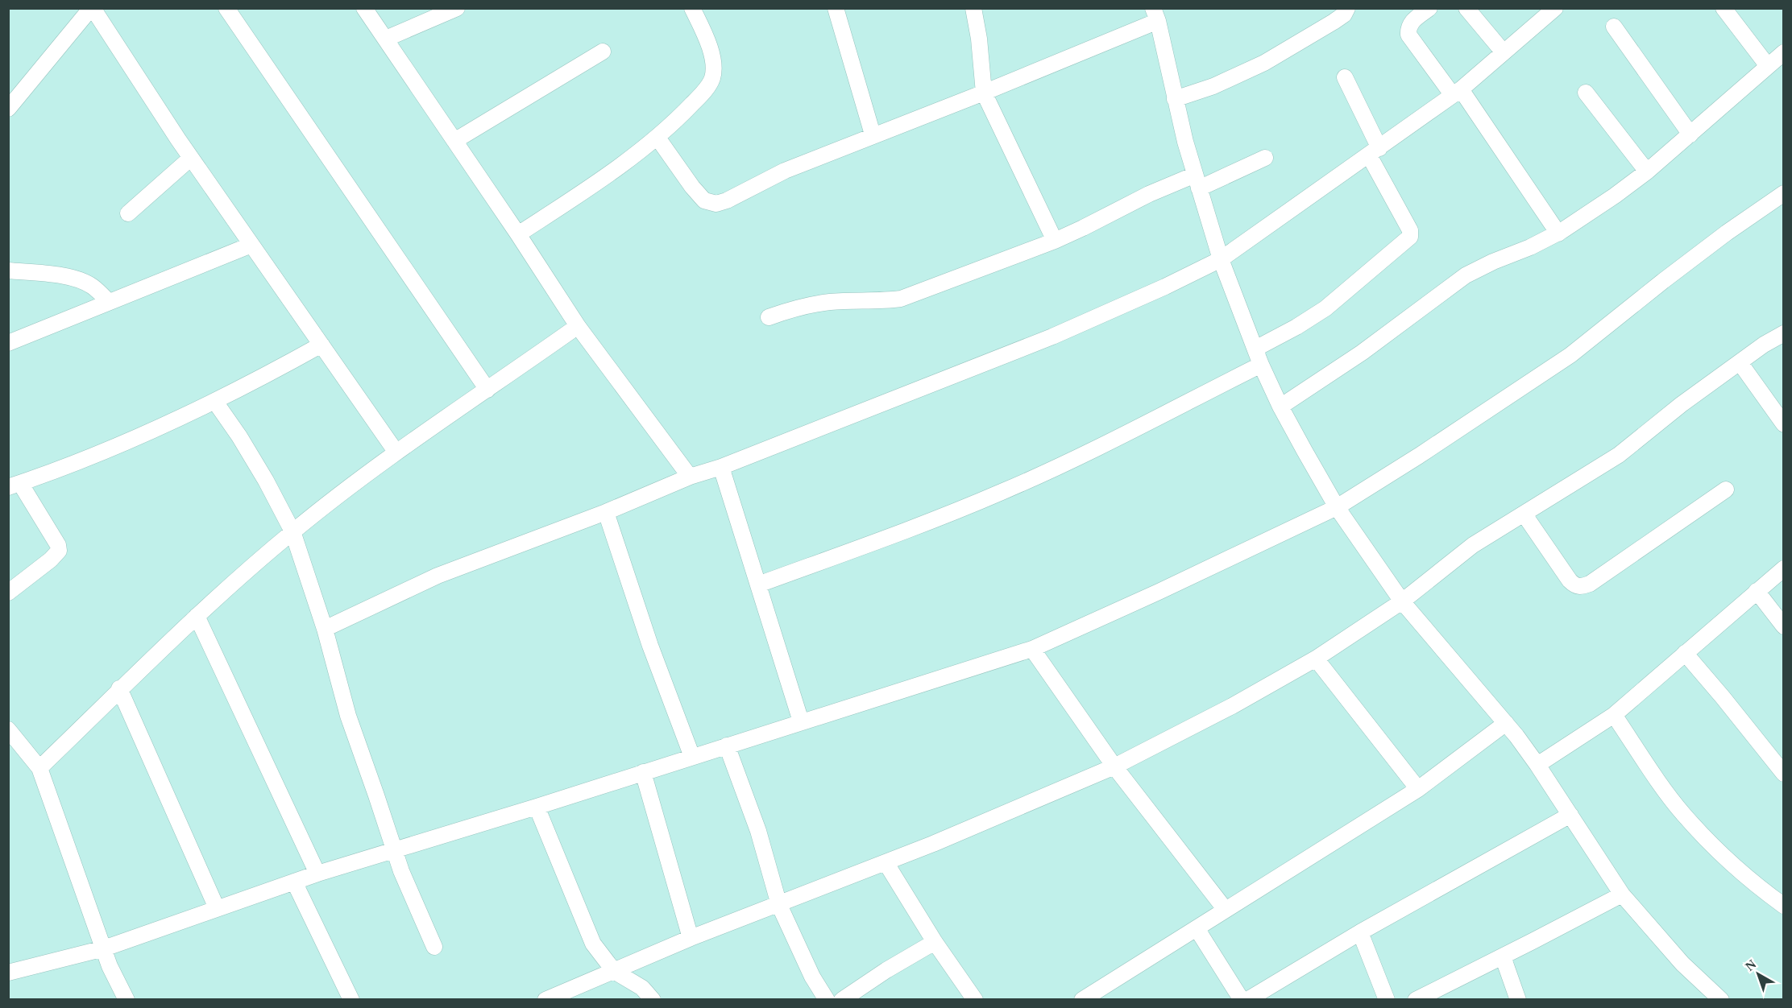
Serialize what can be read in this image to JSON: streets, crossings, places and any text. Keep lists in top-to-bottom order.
{
  "north": "top left"
}
